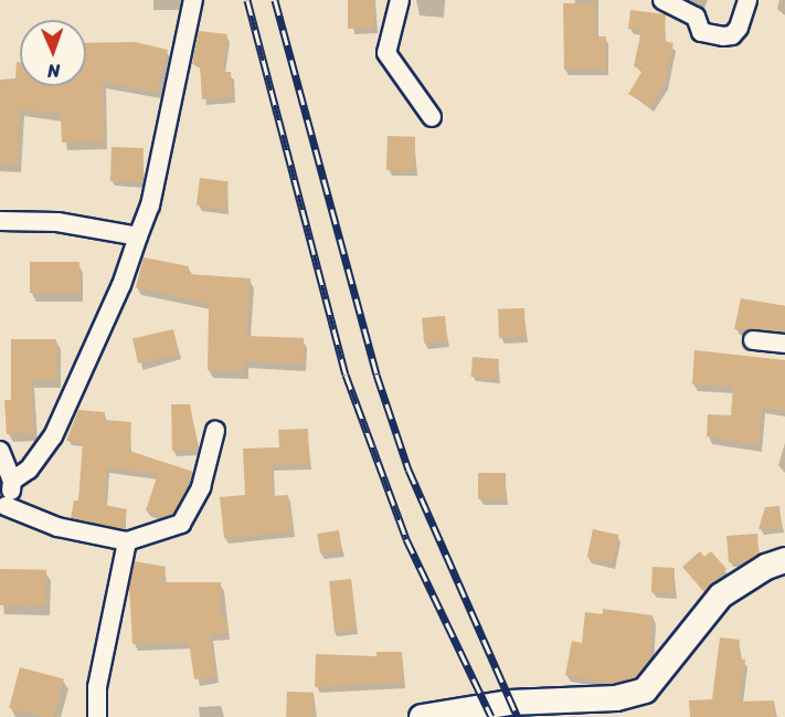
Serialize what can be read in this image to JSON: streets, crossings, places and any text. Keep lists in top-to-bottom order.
{
  "north": "bottom"
}
